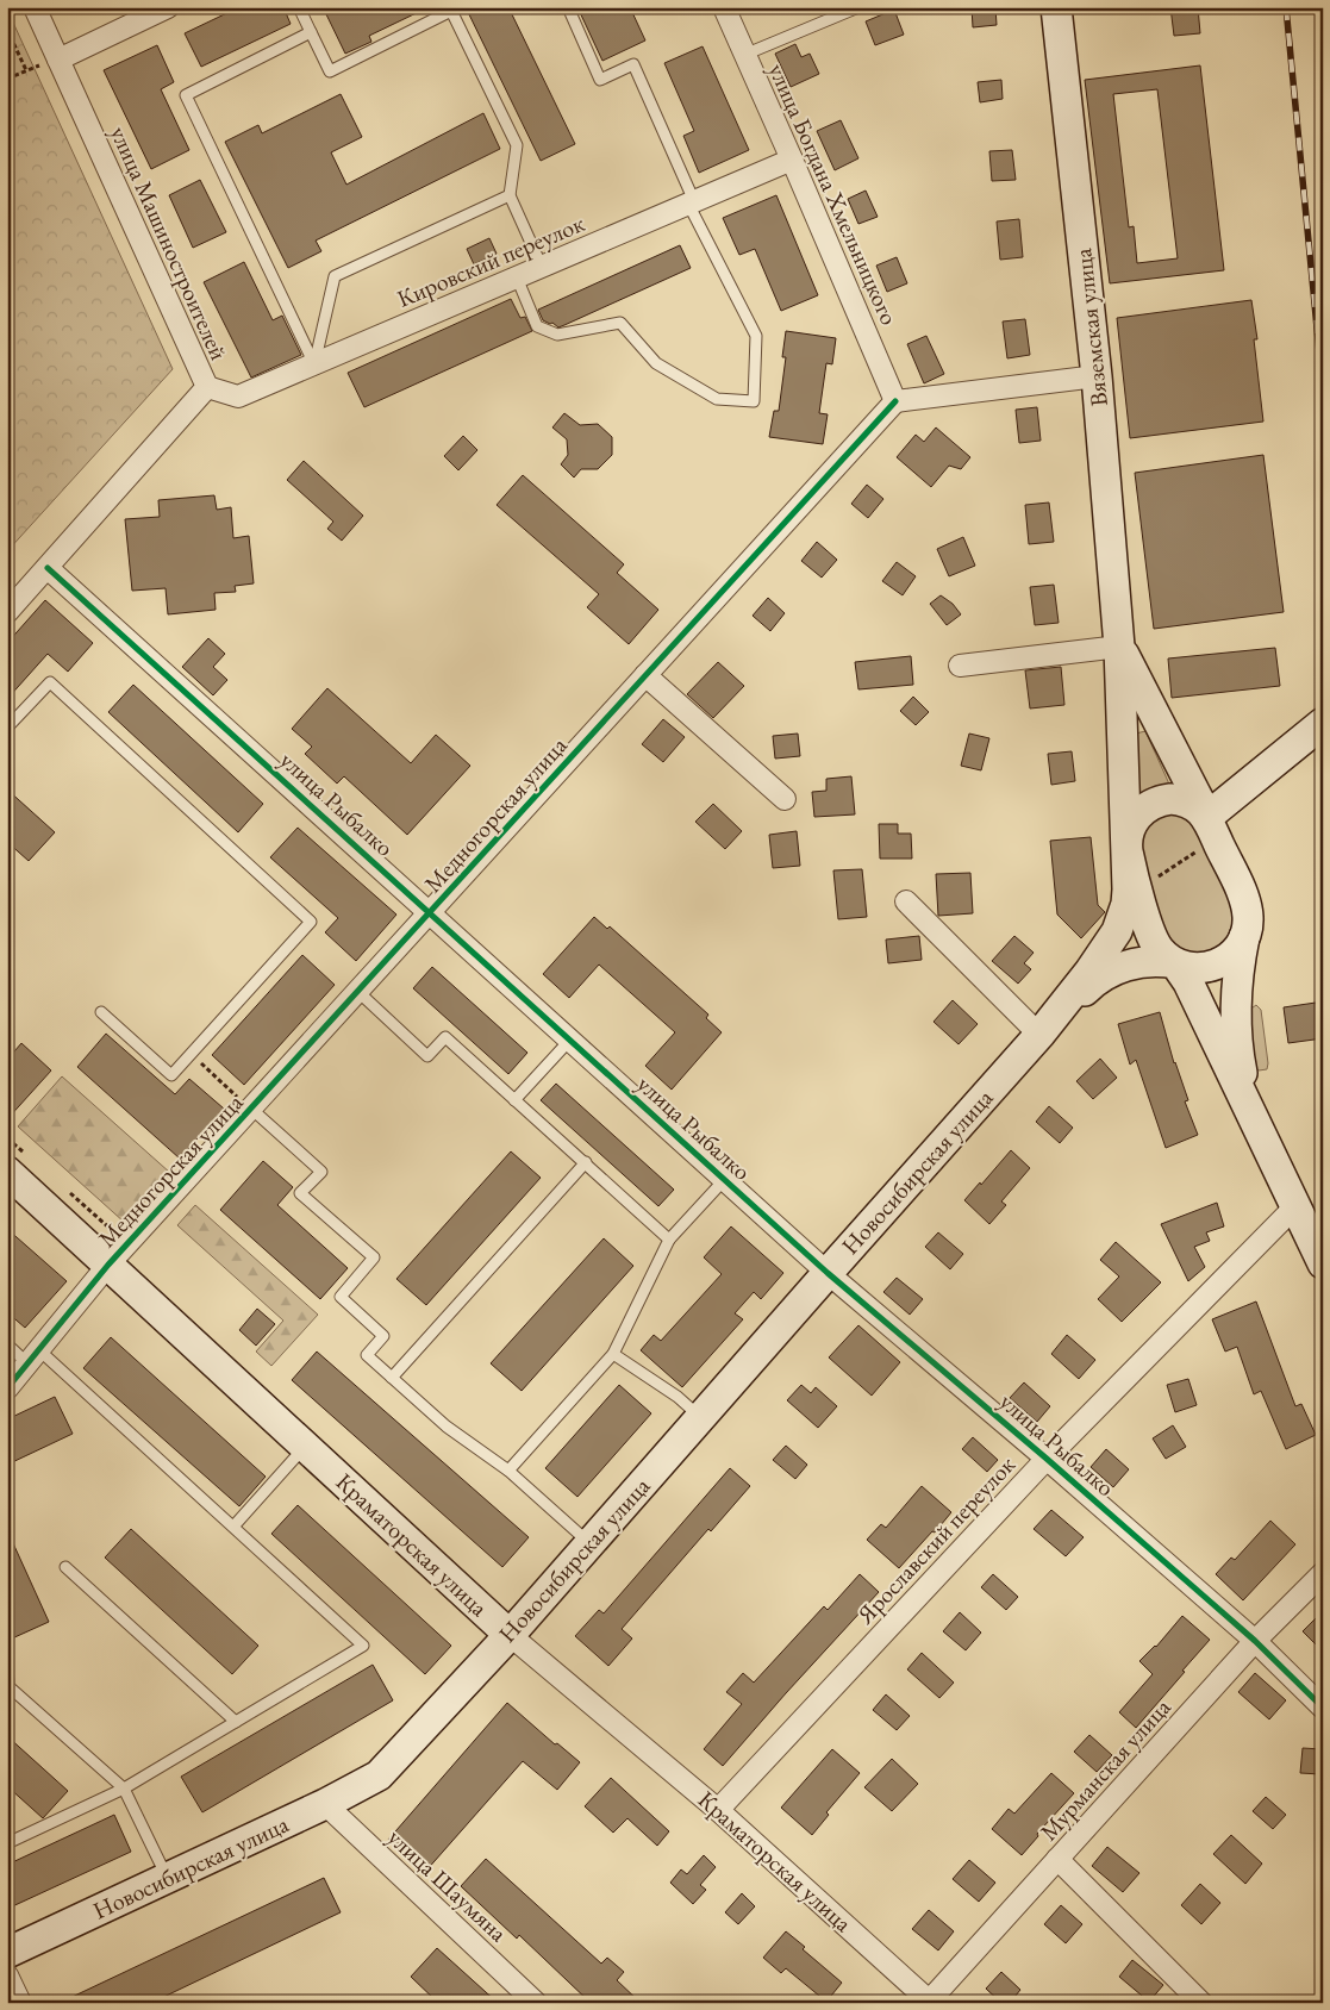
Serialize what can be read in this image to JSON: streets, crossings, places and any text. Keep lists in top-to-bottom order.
{
  "streets": {
    "main road": ["Вяземская улица", "Новосибирская улица", "Краматорская улица"],
    "street": [
      "улица Богдана Хмельницкого",
      "улица Машиностроителей",
      "Кировский переулок",
      "улица Рыбалко",
      "Медногорская улица",
      "Ярославский переулок",
      "Мурманская улица",
      "улица Шаумяна"
    ]
  },
  "crossings": [
    ["улица Богдана Хмельницкого", "Кировский переулок"],
    ["улица Богдана Хмельницкого", "Медногорская улица"],
    ["улица Машиностроителей", "Кировский переулок"],
    ["улица Машиностроителей", "улица Рыбалко"],
    ["улица Рыбалко", "Медногорская улица"],
    ["улица Рыбалко", "Новосибирская улица"],
    ["улица Рыбалко", "Ярославский переулок"],
    ["улица Рыбалко", "Мурманская улица"],
    ["Медногорская улица", "Краматорская улица"],
    ["Новосибирская улица", "Краматорская улица"],
    ["Новосибирская улица", "улица Шаумяна"],
    ["Ярославский переулок", "Краматорская улица"],
    ["Краматорская улица", "Мурманская улица"]
  ]
}
